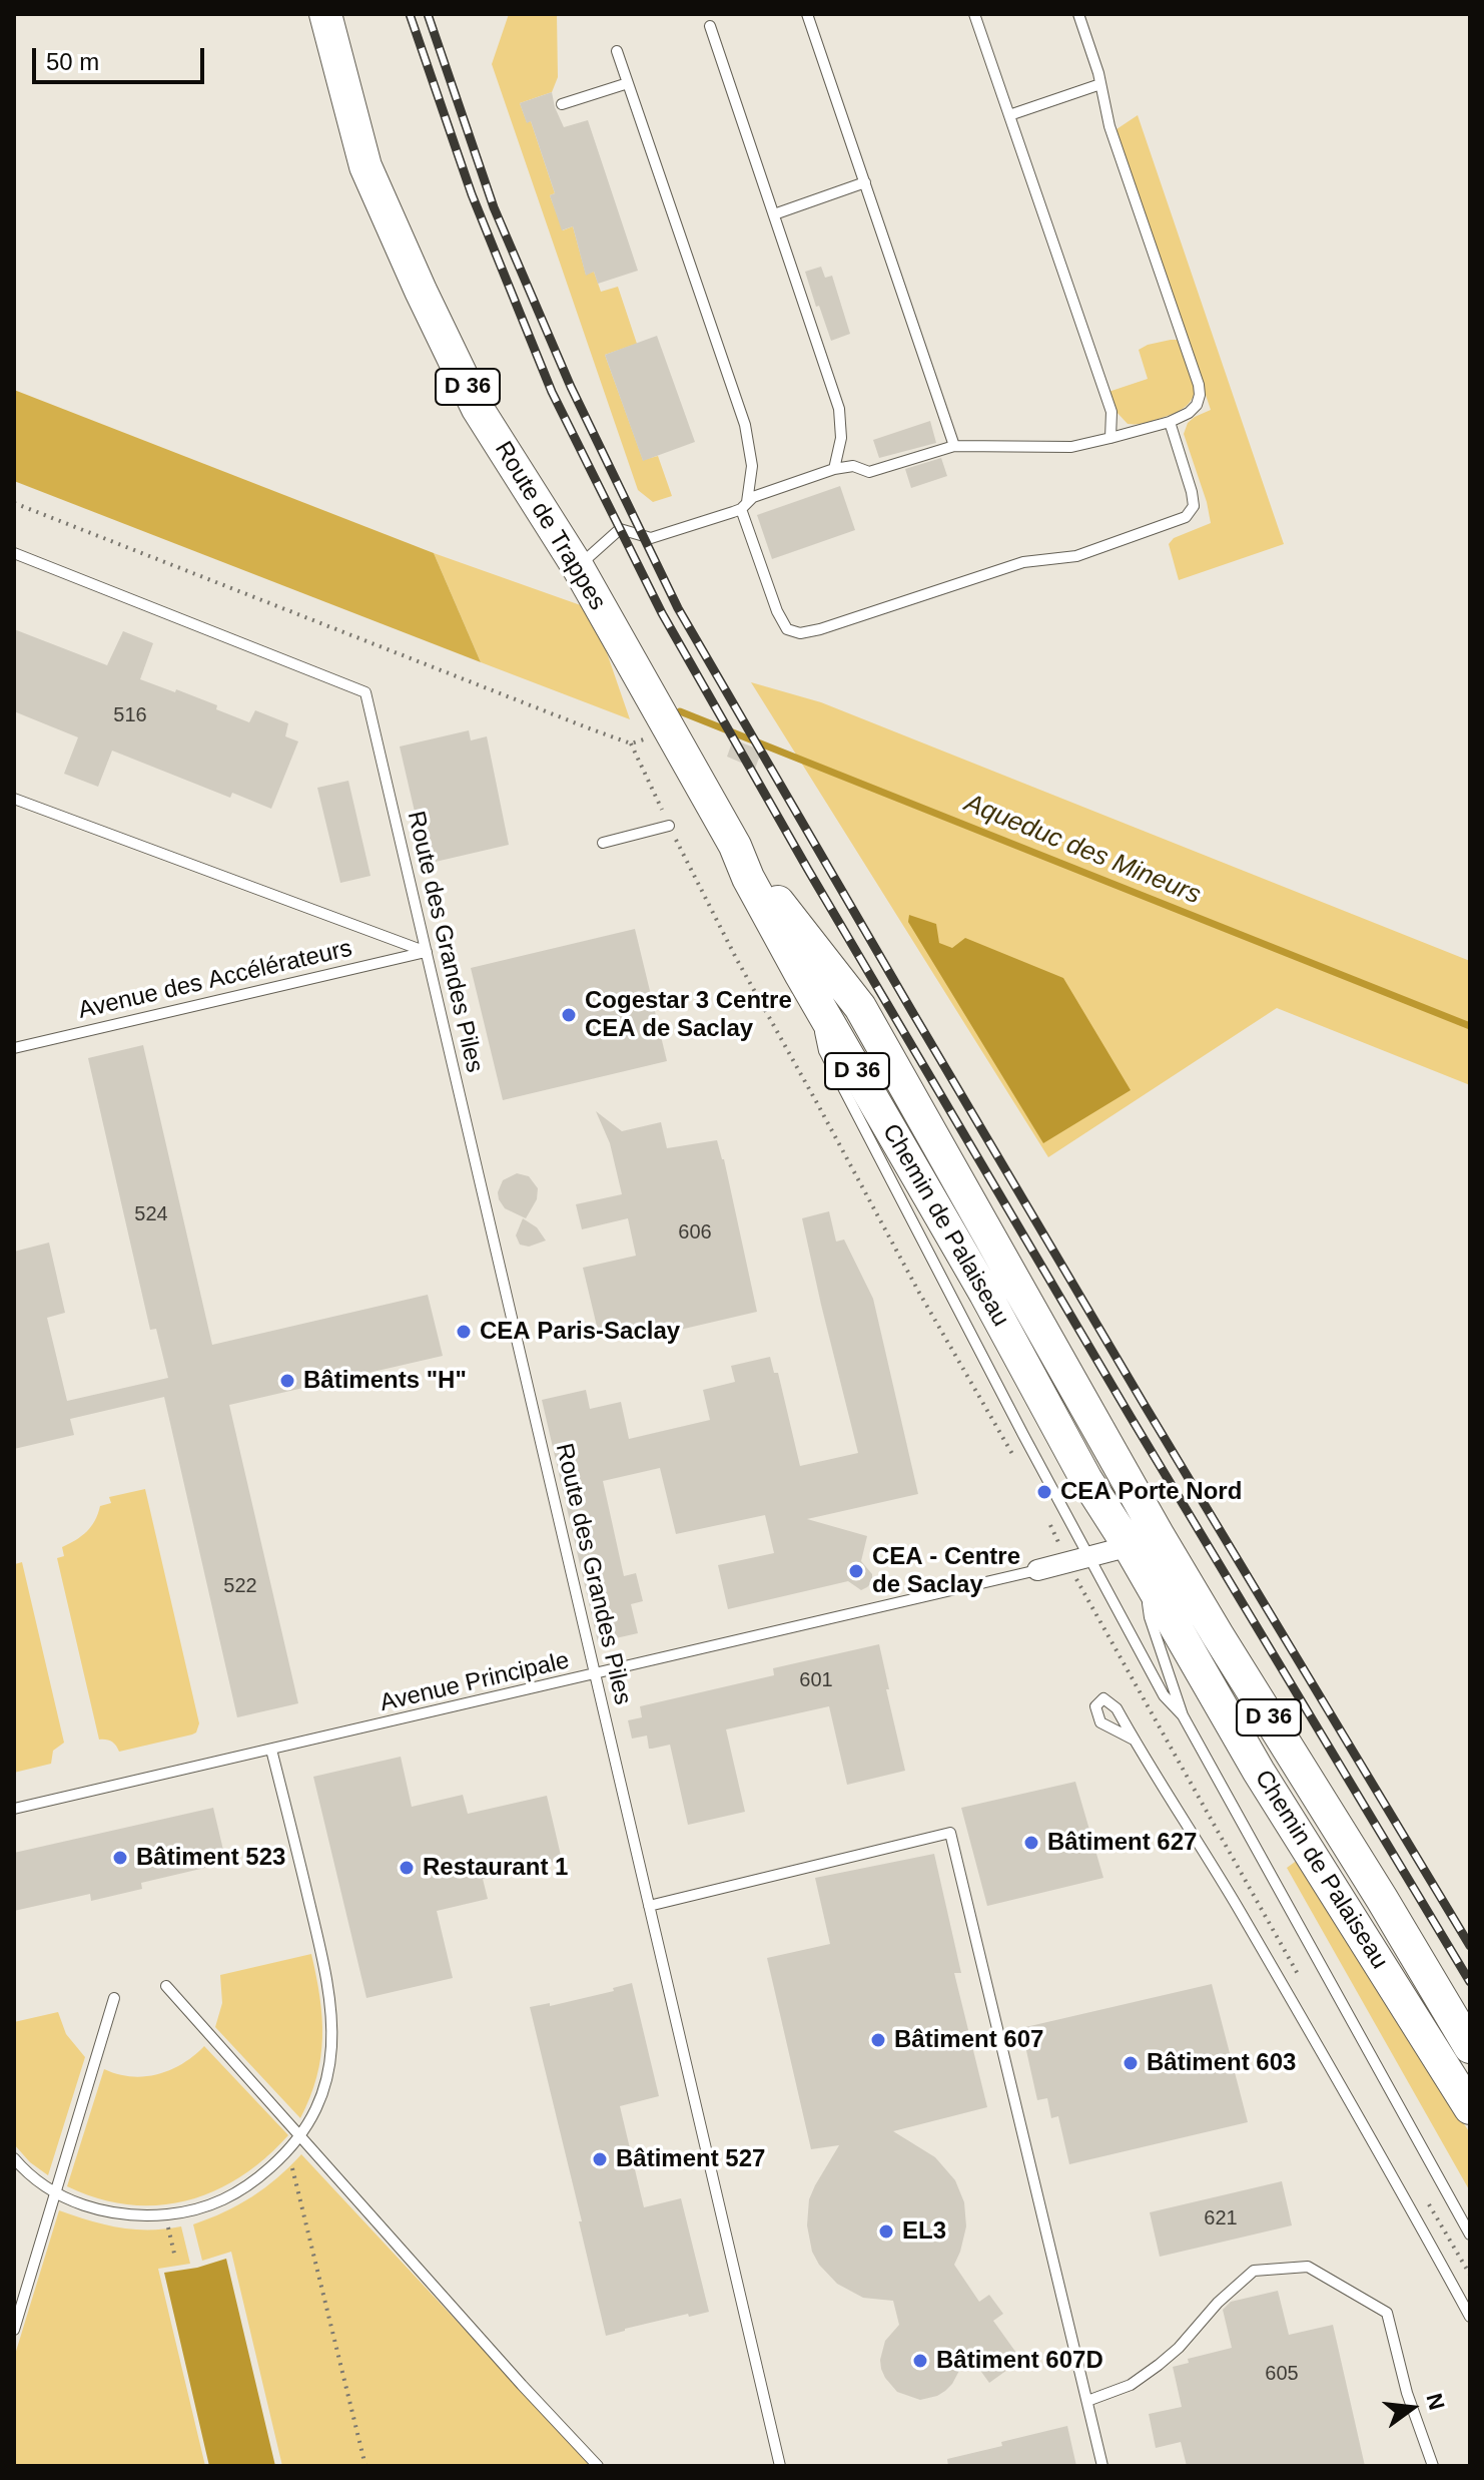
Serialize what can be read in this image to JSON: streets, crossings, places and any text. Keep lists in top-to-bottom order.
{
  "streets": {
    "main road": ["D 36", "Route de Trappes", "Chemin de Palaiseau"],
    "lane": ["Route des Grandes Piles", "Avenue des Accélérateurs", "Avenue Principale"]
  },
  "crossings": [
    ["Route de Trappes", "Chemin de Palaiseau"],
    ["Route des Grandes Piles", "Avenue des Accélérateurs"],
    ["Route des Grandes Piles", "Avenue Principale"]
  ],
  "water": ["Aqueduc des Mineurs"],
  "places": [
    "Cogestar 3 Centre CEA de Saclay",
    "CEA Paris-Saclay",
    "Bâtiments \"H\"",
    "CEA Porte Nord",
    "CEA - Centre de Saclay",
    "Bâtiment 627",
    "Bâtiment 523",
    "Restaurant 1",
    "Bâtiment 607",
    "Bâtiment 603",
    "Bâtiment 527",
    "EL3",
    "Bâtiment 607D"
  ],
  "house_numbers": [
    "516",
    "524",
    "606",
    "522",
    "601",
    "621",
    "605"
  ],
  "scale_bar": "50 m",
  "north": "right"
}
